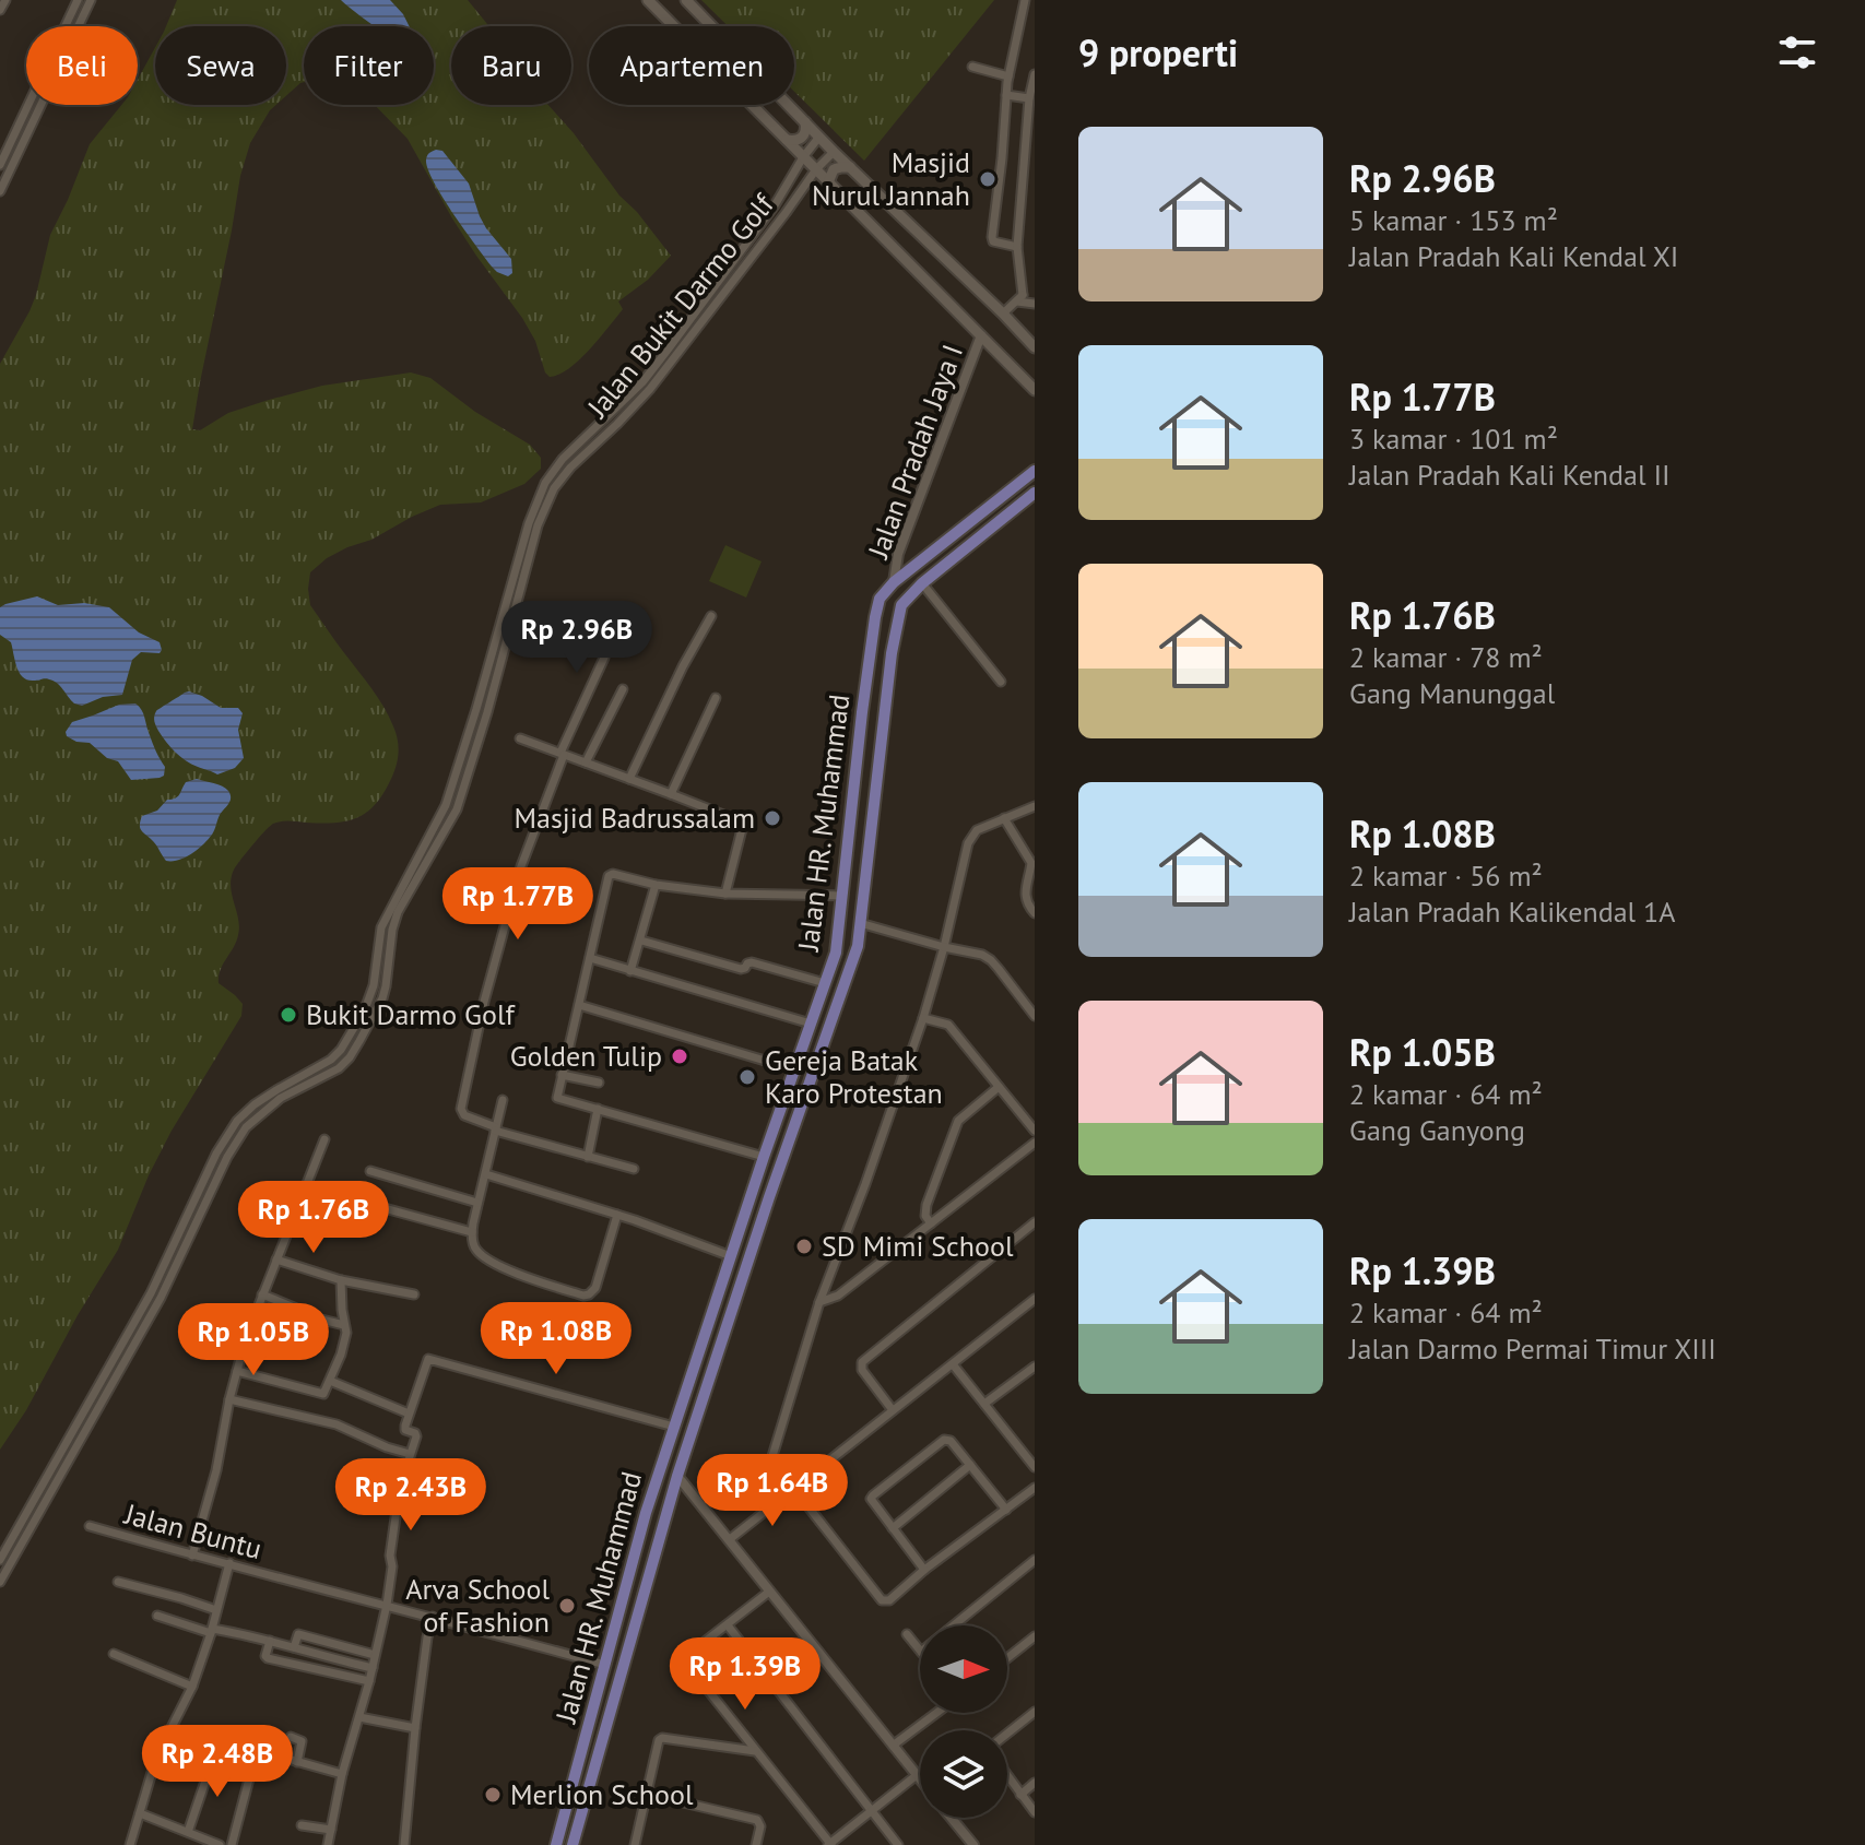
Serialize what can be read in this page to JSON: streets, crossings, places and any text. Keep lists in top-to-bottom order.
{
  "streets": {
    "main road": ["Jalan HR. Muhammad"],
    "street": ["Jalan Bukit Darmo Golf", "Jalan Pradah Jaya I", "Jalan Buntu"]
  },
  "crossings": [
    ["Jalan Pradah Jaya I", "Jalan HR. Muhammad"],
    ["Jalan HR. Muhammad", "Jalan Buntu"]
  ],
  "places": [
    "Masjid Nurul Jannah",
    "Masjid Badrussalam",
    "Bukit Darmo Golf",
    "Golden Tulip",
    "Gereja Batak Karo Protestan",
    "SD Mimi School",
    "Arva School of Fashion",
    "Merlion School"
  ],
  "north": "right",
  "page": {
    "heading": "9 properti",
    "chip": [
      "Beli",
      "Sewa",
      "Filter",
      "Baru",
      "Apartemen"
    ],
    "list": [
      {
        "name": "Rp 2.96B",
        "note": "5 kamar · 153 m² · Jalan Pradah Kali Kendal XI"
      },
      {
        "name": "Rp 1.77B",
        "note": "3 kamar · 101 m² · Jalan Pradah Kali Kendal II"
      },
      {
        "name": "Rp 1.76B",
        "note": "2 kamar · 78 m² · Gang Manunggal"
      },
      {
        "name": "Rp 1.08B",
        "note": "2 kamar · 56 m² · Jalan Pradah Kalikendal 1A"
      },
      {
        "name": "Rp 1.05B",
        "note": "2 kamar · 64 m² · Gang Ganyong"
      },
      {
        "name": "Rp 1.39B",
        "note": "2 kamar · 64 m² · Jalan Darmo Permai Timur XIII"
      }
    ],
    "price": [
      "Rp 2.96B",
      "Rp 1.77B",
      "Rp 1.76B",
      "Rp 1.08B",
      "Rp 1.05B",
      "Rp 1.64B",
      "Rp 2.43B",
      "Rp 1.39B",
      "Rp 2.48B"
    ]
  }
}
